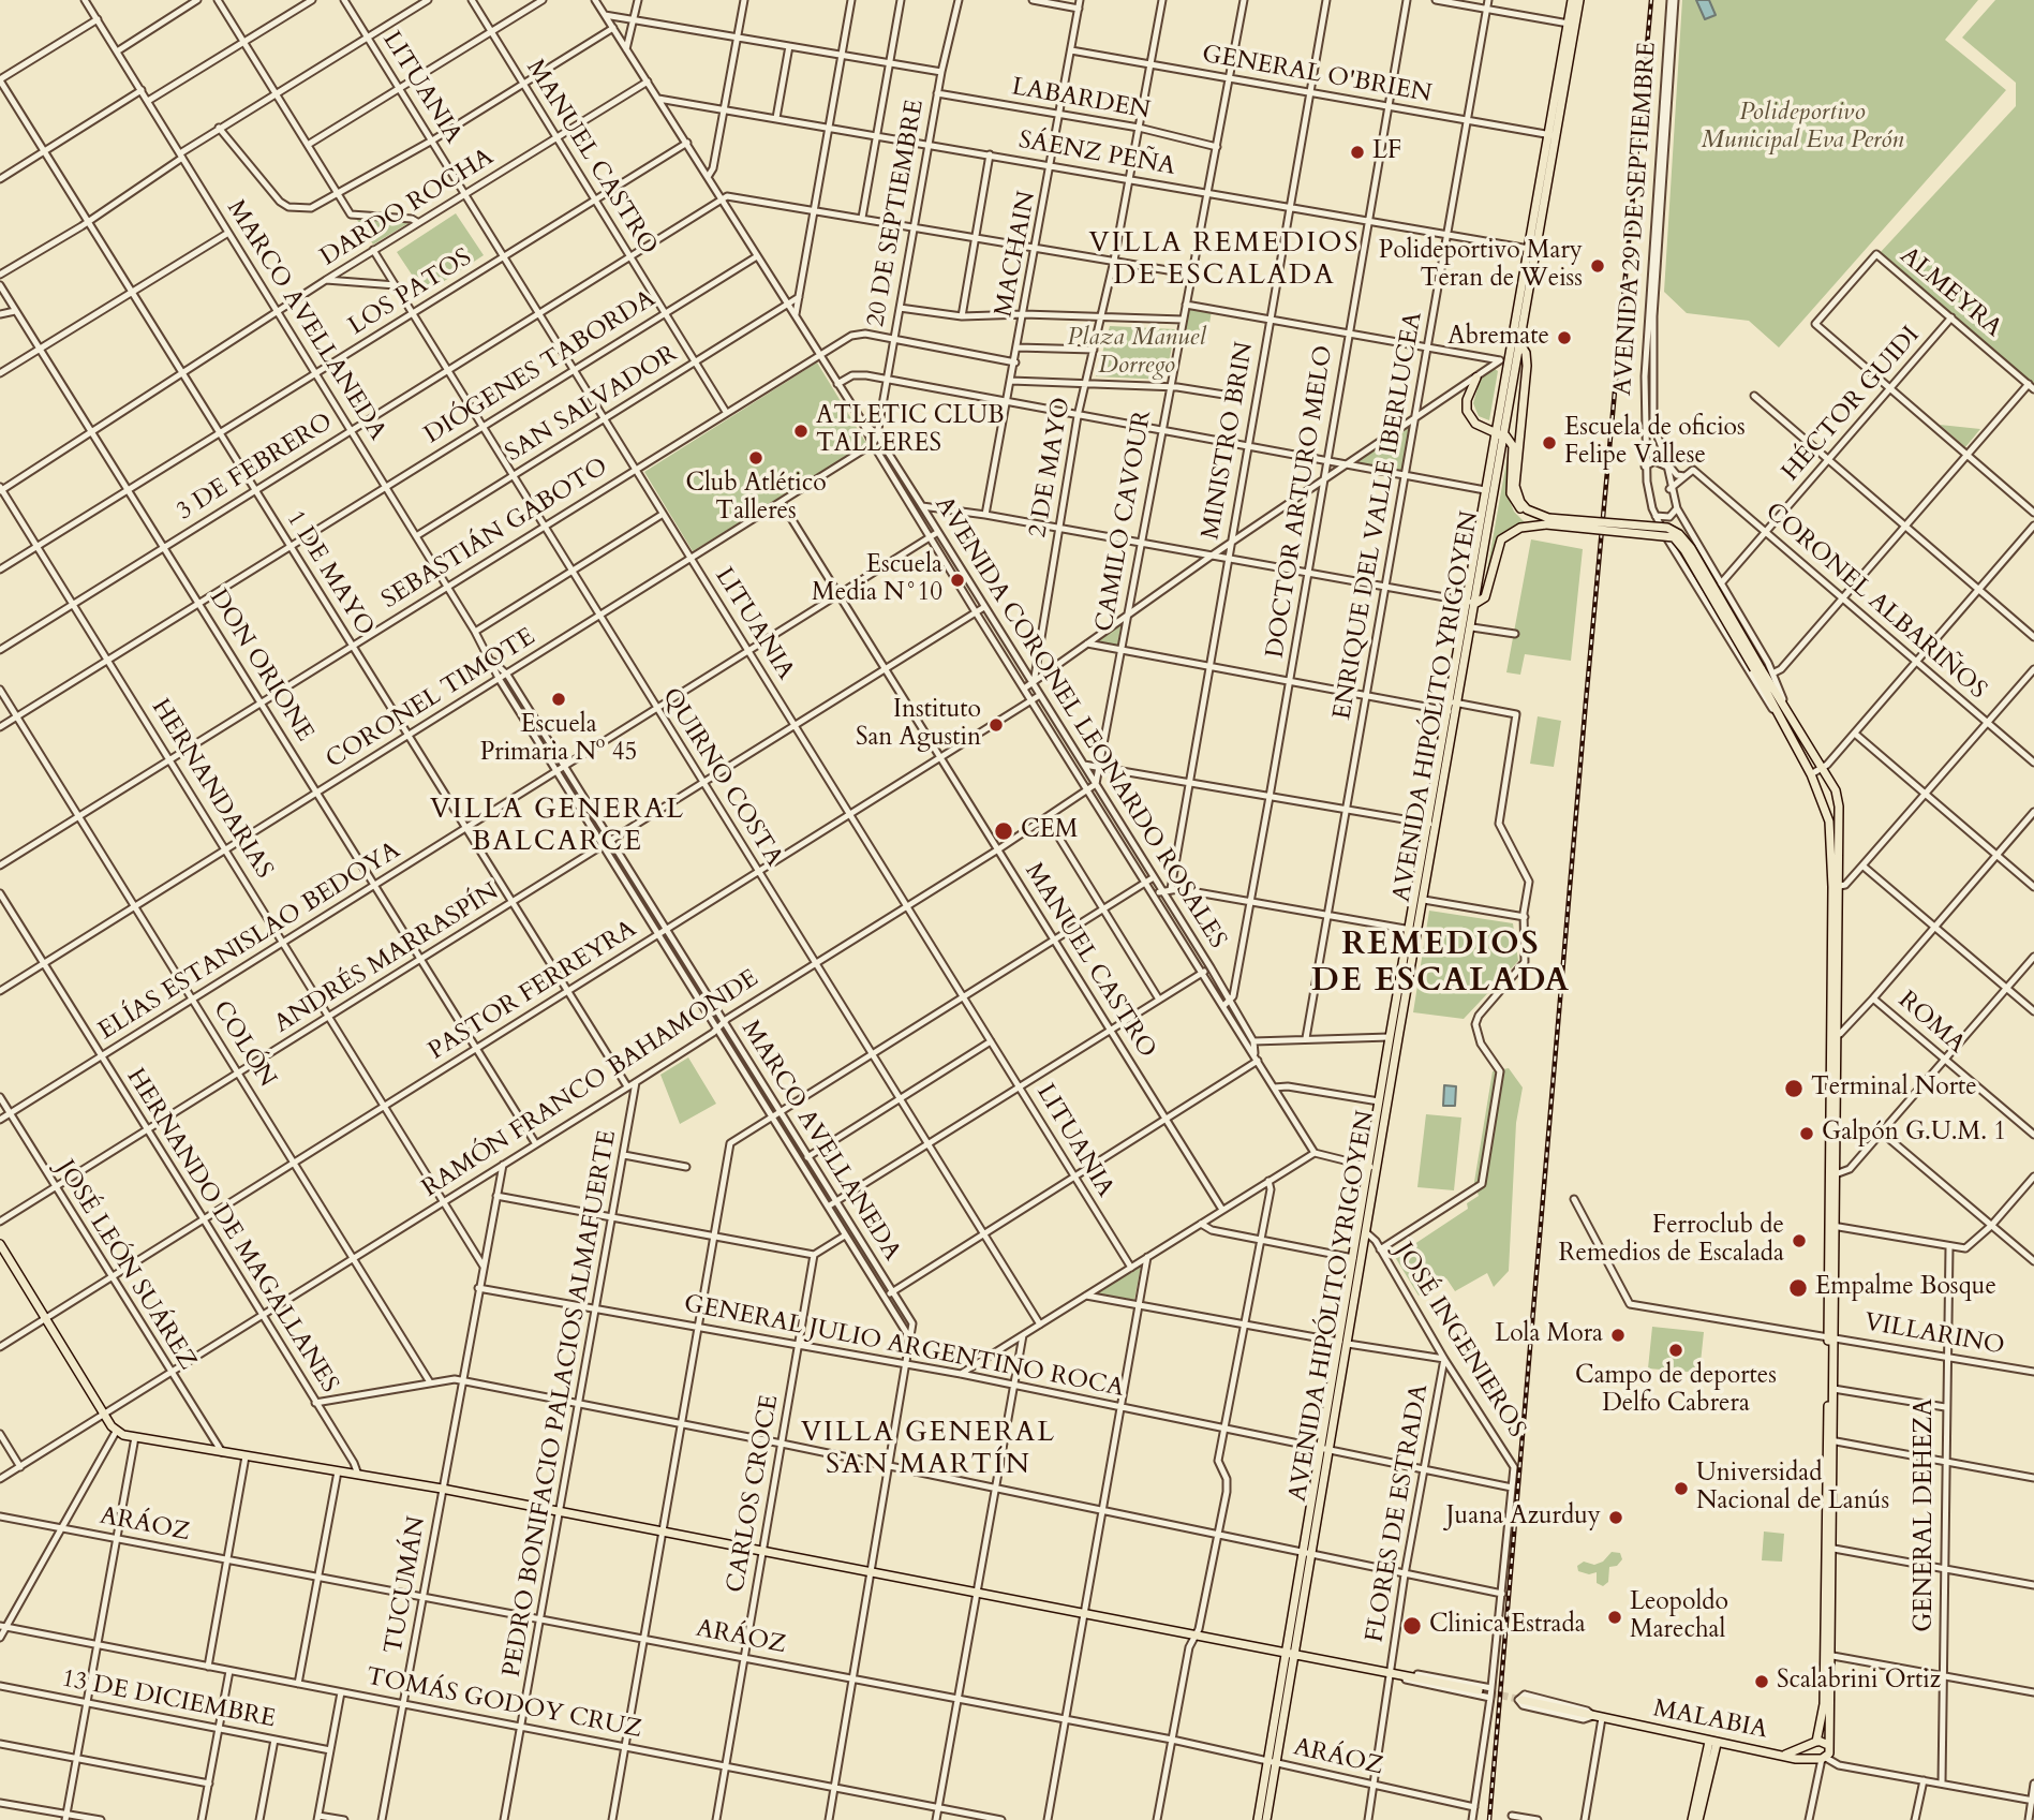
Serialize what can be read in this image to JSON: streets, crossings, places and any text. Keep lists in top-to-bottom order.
{
  "streets": {
    "main road": ["AVENIDA 29 DE SEPTIEMBRE", "AVENIDA HIPÓLITO YRIGOYEN", "MALABIA"],
    "street": [
      "GENERAL O'BRIEN",
      "LITUANIA",
      "LABARDEN",
      "SÁENZ PEÑA",
      "MANUEL CASTRO",
      "DARDO ROCHA",
      "20 DE SEPTIEMBRE",
      "MACHAIN",
      "LOS PATOS",
      "ALMEYRA",
      "MARCO AVELLANEDA",
      "DIÓGENES TABORDA",
      "SAN SALVADOR",
      "HÉCTOR GUIDI",
      "MINISTRO BRIN",
      "3 DE FEBRERO",
      "2 DE MAYO",
      "DOCTOR ARTURO MELO",
      "ENRIQUE DEL VALLE IBERLUCEA",
      "CAMILO CAVOUR",
      "SEBASTIÁN GABOTO",
      "1 DE MAYO",
      "CORONEL ALBARIÑOS",
      "DON ORIONE",
      "CORONEL TIMOTE",
      "AVENIDA CORONEL LEONARDO ROSALES",
      "QUIRNO COSTA",
      "HERNANDARIAS",
      "ELÍAS ESTANISLAO BEDOYA",
      "ANDRÉS MARRASPÍN",
      "PASTOR FERREYRA",
      "ROMA",
      "COLÓN",
      "RAMÓN FRANCO BAHAMONDE",
      "HERNANDO DE MAGALLANES",
      "JOSÉ LEÓN SUÁREZ",
      "VILLARINO",
      "JOSÉ INGENIEROS",
      "GENERAL JULIO ARGENTINO ROCA",
      "PEDRO BONIFACIO PALACIOS ALMAFUERTE",
      "CARLOS CROCE",
      "FLORES DE ESTRADA",
      "GENERAL DEHEZA",
      "ARÁOZ",
      "TUCUMÁN",
      "13 DE DICIEMBRE",
      "TOMÁS GODOY CRUZ"
    ]
  },
  "crossings": [
    ["GENERAL O'BRIEN", "MACHAIN"],
    ["GENERAL O'BRIEN", "MINISTRO BRIN"],
    ["GENERAL O'BRIEN", "2 DE MAYO"],
    ["GENERAL O'BRIEN", "DOCTOR ARTURO MELO"],
    ["GENERAL O'BRIEN", "ENRIQUE DEL VALLE IBERLUCEA"],
    ["GENERAL O'BRIEN", "CAMILO CAVOUR"],
    ["GENERAL O'BRIEN", "AVENIDA HIPÓLITO YRIGOYEN"],
    ["LITUANIA", "DARDO ROCHA"],
    ["LITUANIA", "LOS PATOS"],
    ["LITUANIA", "DIÓGENES TABORDA"],
    ["LITUANIA", "SAN SALVADOR"],
    ["LITUANIA", "3 DE FEBRERO"],
    ["LITUANIA", "SEBASTIÁN GABOTO"],
    ["LITUANIA", "CORONEL TIMOTE"],
    ["LITUANIA", "ELÍAS ESTANISLAO BEDOYA"],
    ["LITUANIA", "ANDRÉS MARRASPÍN"],
    ["LITUANIA", "PASTOR FERREYRA"],
    ["LITUANIA", "RAMÓN FRANCO BAHAMONDE"],
    ["LABARDEN", "20 DE SEPTIEMBRE"],
    ["LABARDEN", "MACHAIN"],
    ["LABARDEN", "2 DE MAYO"],
    ["LABARDEN", "CAMILO CAVOUR"],
    ["SÁENZ PEÑA", "20 DE SEPTIEMBRE"],
    ["SÁENZ PEÑA", "MACHAIN"],
    ["SÁENZ PEÑA", "MINISTRO BRIN"],
    ["SÁENZ PEÑA", "2 DE MAYO"],
    ["SÁENZ PEÑA", "DOCTOR ARTURO MELO"],
    ["SÁENZ PEÑA", "ENRIQUE DEL VALLE IBERLUCEA"],
    ["SÁENZ PEÑA", "CAMILO CAVOUR"],
    ["SÁENZ PEÑA", "AVENIDA HIPÓLITO YRIGOYEN"],
    ["SÁENZ PEÑA", "AVENIDA CORONEL LEONARDO ROSALES"],
    ["MANUEL CASTRO", "DARDO ROCHA"],
    ["MANUEL CASTRO", "LOS PATOS"],
    ["MANUEL CASTRO", "DIÓGENES TABORDA"],
    ["MANUEL CASTRO", "SAN SALVADOR"],
    ["MANUEL CASTRO", "3 DE FEBRERO"],
    ["MANUEL CASTRO", "SEBASTIÁN GABOTO"],
    ["MANUEL CASTRO", "CORONEL TIMOTE"],
    ["MANUEL CASTRO", "ELÍAS ESTANISLAO BEDOYA"],
    ["MANUEL CASTRO", "ANDRÉS MARRASPÍN"],
    ["MANUEL CASTRO", "PASTOR FERREYRA"],
    ["MANUEL CASTRO", "RAMÓN FRANCO BAHAMONDE"],
    ["DARDO ROCHA", "MARCO AVELLANEDA"],
    ["DARDO ROCHA", "1 DE MAYO"],
    ["DARDO ROCHA", "DON ORIONE"],
    ["DARDO ROCHA", "AVENIDA CORONEL LEONARDO ROSALES"],
    ["DARDO ROCHA", "QUIRNO COSTA"],
    ["DARDO ROCHA", "HERNANDARIAS"],
    ["20 DE SEPTIEMBRE", "SEBASTIÁN GABOTO"],
    ["20 DE SEPTIEMBRE", "AVENIDA CORONEL LEONARDO ROSALES"],
    ["AVENIDA 29 DE SEPTIEMBRE", "HÉCTOR GUIDI"],
    ["AVENIDA 29 DE SEPTIEMBRE", "CORONEL ALBARIÑOS"],
    ["AVENIDA 29 DE SEPTIEMBRE", "VILLARINO"],
    ["AVENIDA 29 DE SEPTIEMBRE", "MALABIA"],
    ["MACHAIN", "SEBASTIÁN GABOTO"],
    ["LOS PATOS", "MARCO AVELLANEDA"],
    ["LOS PATOS", "1 DE MAYO"],
    ["LOS PATOS", "DON ORIONE"],
    ["LOS PATOS", "AVENIDA CORONEL LEONARDO ROSALES"],
    ["LOS PATOS", "QUIRNO COSTA"],
    ["LOS PATOS", "HERNANDARIAS"],
    ["ALMEYRA", "HÉCTOR GUIDI"],
    ["MARCO AVELLANEDA", "DIÓGENES TABORDA"],
    ["MARCO AVELLANEDA", "SAN SALVADOR"],
    ["MARCO AVELLANEDA", "3 DE FEBRERO"],
    ["MARCO AVELLANEDA", "SEBASTIÁN GABOTO"],
    ["MARCO AVELLANEDA", "CORONEL TIMOTE"],
    ["MARCO AVELLANEDA", "ELÍAS ESTANISLAO BEDOYA"],
    ["MARCO AVELLANEDA", "ANDRÉS MARRASPÍN"],
    ["MARCO AVELLANEDA", "PASTOR FERREYRA"],
    ["MARCO AVELLANEDA", "RAMÓN FRANCO BAHAMONDE"],
    ["MARCO AVELLANEDA", "GENERAL JULIO ARGENTINO ROCA"],
    ["MARCO AVELLANEDA", "ARÁOZ"],
    ["MARCO AVELLANEDA", "TOMÁS GODOY CRUZ"],
    ["DIÓGENES TABORDA", "1 DE MAYO"],
    ["DIÓGENES TABORDA", "DON ORIONE"],
    ["DIÓGENES TABORDA", "AVENIDA CORONEL LEONARDO ROSALES"],
    ["DIÓGENES TABORDA", "QUIRNO COSTA"],
    ["DIÓGENES TABORDA", "HERNANDARIAS"],
    ["DIÓGENES TABORDA", "COLÓN"],
    ["SAN SALVADOR", "AVENIDA CORONEL LEONARDO ROSALES"],
    ["SAN SALVADOR", "QUIRNO COSTA"],
    ["HÉCTOR GUIDI", "CORONEL ALBARIÑOS"],
    ["3 DE FEBRERO", "1 DE MAYO"],
    ["3 DE FEBRERO", "DON ORIONE"],
    ["3 DE FEBRERO", "AVENIDA CORONEL LEONARDO ROSALES"],
    ["3 DE FEBRERO", "QUIRNO COSTA"],
    ["3 DE FEBRERO", "HERNANDARIAS"],
    ["2 DE MAYO", "AVENIDA CORONEL LEONARDO ROSALES"],
    ["DOCTOR ARTURO MELO", "AVENIDA CORONEL LEONARDO ROSALES"],
    ["CAMILO CAVOUR", "AVENIDA CORONEL LEONARDO ROSALES"],
    ["CAMILO CAVOUR", "RAMÓN FRANCO BAHAMONDE"],
    ["SEBASTIÁN GABOTO", "1 DE MAYO"],
    ["SEBASTIÁN GABOTO", "DON ORIONE"],
    ["SEBASTIÁN GABOTO", "AVENIDA CORONEL LEONARDO ROSALES"],
    ["SEBASTIÁN GABOTO", "QUIRNO COSTA"],
    ["SEBASTIÁN GABOTO", "HERNANDARIAS"],
    ["SEBASTIÁN GABOTO", "COLÓN"],
    ["1 DE MAYO", "CORONEL TIMOTE"],
    ["1 DE MAYO", "ELÍAS ESTANISLAO BEDOYA"],
    ["1 DE MAYO", "ANDRÉS MARRASPÍN"],
    ["1 DE MAYO", "PASTOR FERREYRA"],
    ["1 DE MAYO", "RAMÓN FRANCO BAHAMONDE"],
    ["DON ORIONE", "CORONEL TIMOTE"],
    ["DON ORIONE", "ELÍAS ESTANISLAO BEDOYA"],
    ["DON ORIONE", "ANDRÉS MARRASPÍN"],
    ["DON ORIONE", "PASTOR FERREYRA"],
    ["DON ORIONE", "RAMÓN FRANCO BAHAMONDE"],
    ["CORONEL TIMOTE", "AVENIDA CORONEL LEONARDO ROSALES"],
    ["CORONEL TIMOTE", "QUIRNO COSTA"],
    ["CORONEL TIMOTE", "HERNANDARIAS"],
    ["CORONEL TIMOTE", "COLÓN"],
    ["CORONEL TIMOTE", "HERNANDO DE MAGALLANES"],
    ["AVENIDA HIPÓLITO YRIGOYEN", "JOSÉ INGENIEROS"],
    ["AVENIDA HIPÓLITO YRIGOYEN", "GENERAL JULIO ARGENTINO ROCA"],
    ["AVENIDA HIPÓLITO YRIGOYEN", "ARÁOZ"],
    ["AVENIDA CORONEL LEONARDO ROSALES", "ELÍAS ESTANISLAO BEDOYA"],
    ["AVENIDA CORONEL LEONARDO ROSALES", "ANDRÉS MARRASPÍN"],
    ["AVENIDA CORONEL LEONARDO ROSALES", "PASTOR FERREYRA"],
    ["AVENIDA CORONEL LEONARDO ROSALES", "RAMÓN FRANCO BAHAMONDE"],
    ["QUIRNO COSTA", "ELÍAS ESTANISLAO BEDOYA"],
    ["QUIRNO COSTA", "ANDRÉS MARRASPÍN"],
    ["QUIRNO COSTA", "PASTOR FERREYRA"],
    ["QUIRNO COSTA", "RAMÓN FRANCO BAHAMONDE"],
    ["HERNANDARIAS", "ELÍAS ESTANISLAO BEDOYA"],
    ["HERNANDARIAS", "ANDRÉS MARRASPÍN"],
    ["HERNANDARIAS", "PASTOR FERREYRA"],
    ["HERNANDARIAS", "RAMÓN FRANCO BAHAMONDE"],
    ["HERNANDARIAS", "TUCUMÁN"],
    ["ELÍAS ESTANISLAO BEDOYA", "COLÓN"],
    ["ELÍAS ESTANISLAO BEDOYA", "HERNANDO DE MAGALLANES"],
    ["ELÍAS ESTANISLAO BEDOYA", "JOSÉ LEÓN SUÁREZ"],
    ["ANDRÉS MARRASPÍN", "COLÓN"],
    ["ANDRÉS MARRASPÍN", "HERNANDO DE MAGALLANES"],
    ["ANDRÉS MARRASPÍN", "JOSÉ LEÓN SUÁREZ"],
    ["PASTOR FERREYRA", "COLÓN"],
    ["PASTOR FERREYRA", "HERNANDO DE MAGALLANES"],
    ["PASTOR FERREYRA", "JOSÉ LEÓN SUÁREZ"],
    ["COLÓN", "RAMÓN FRANCO BAHAMONDE"],
    ["RAMÓN FRANCO BAHAMONDE", "HERNANDO DE MAGALLANES"],
    ["RAMÓN FRANCO BAHAMONDE", "JOSÉ LEÓN SUÁREZ"],
    ["RAMÓN FRANCO BAHAMONDE", "PEDRO BONIFACIO PALACIOS ALMAFUERTE"],
    ["RAMÓN FRANCO BAHAMONDE", "TUCUMÁN"],
    ["VILLARINO", "GENERAL DEHEZA"],
    ["JOSÉ INGENIEROS", "GENERAL JULIO ARGENTINO ROCA"],
    ["JOSÉ INGENIEROS", "FLORES DE ESTRADA"],
    ["JOSÉ INGENIEROS", "ARÁOZ"],
    ["GENERAL JULIO ARGENTINO ROCA", "PEDRO BONIFACIO PALACIOS ALMAFUERTE"],
    ["GENERAL JULIO ARGENTINO ROCA", "CARLOS CROCE"],
    ["GENERAL JULIO ARGENTINO ROCA", "FLORES DE ESTRADA"],
    ["GENERAL JULIO ARGENTINO ROCA", "TUCUMÁN"],
    ["PEDRO BONIFACIO PALACIOS ALMAFUERTE", "ARÁOZ"],
    ["PEDRO BONIFACIO PALACIOS ALMAFUERTE", "TOMÁS GODOY CRUZ"],
    ["CARLOS CROCE", "ARÁOZ"],
    ["CARLOS CROCE", "TOMÁS GODOY CRUZ"],
    ["FLORES DE ESTRADA", "ARÁOZ"],
    ["GENERAL DEHEZA", "MALABIA"],
    ["ARÁOZ", "TUCUMÁN"],
    ["TUCUMÁN", "TOMÁS GODOY CRUZ"]
  ],
  "districts": [
    "VILLA REMEDIOS DE ESCALADA",
    "VILLA GENERAL BALCARCE",
    "REMEDIOS DE ESCALADA",
    "VILLA GENERAL SAN MARTÍN"
  ],
  "parks": ["Polideportivo Municipal Eva Perón", "Plaza Manuel Dorrego"],
  "places": [
    "LF",
    "Polideportivo Mary Teran de Weiss",
    "Abremate",
    "ATLETIC CLUB TALLERES",
    "Escuela de oficios Felipe Vallese",
    "Club Atlético Talleres",
    "Escuela Media N°10",
    "Escuela Primaria Nº 45",
    "Instituto San Agustin",
    "CEM",
    "Terminal Norte",
    "Galpón G.U.M. 1",
    "Ferroclub de Remedios de Escalada",
    "Empalme Bosque",
    "Lola Mora",
    "Campo de deportes Delfo Cabrera",
    "Universidad Nacional de Lanús",
    "Juana Azurduy",
    "Leopoldo Marechal",
    "Clinica Estrada",
    "Scalabrini Ortiz"
  ]
}
